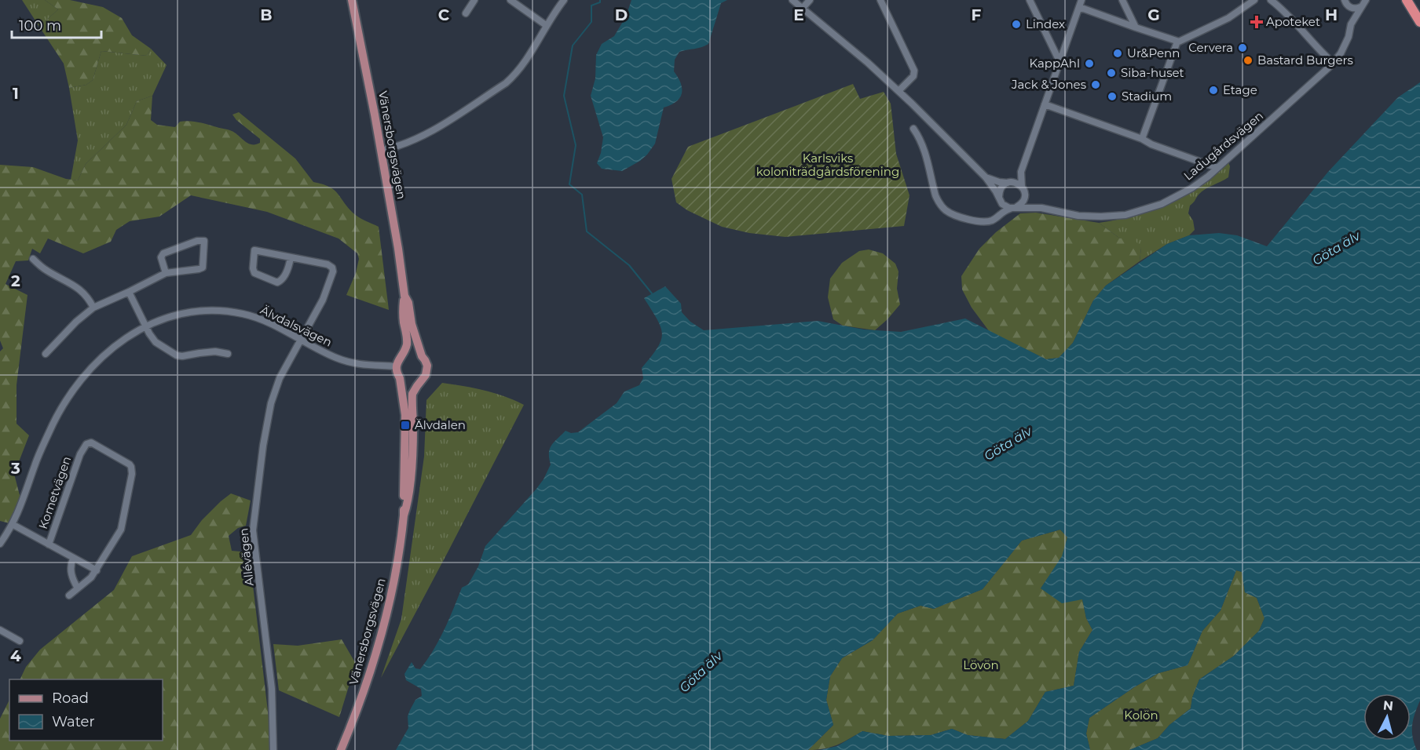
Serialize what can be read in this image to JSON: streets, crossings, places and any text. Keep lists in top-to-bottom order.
{
  "streets": {
    "main road": ["Vänersborgsvägen"],
    "street": [
      "Ladugårdsvägen",
      "Älvdalsvägen",
      "Kometvägen",
      "Allévägen"
    ]
  },
  "crossings": [
    ["Vänersborgsvägen", "Älvdalsvägen"],
    ["Älvdalsvägen", "Kometvägen"],
    ["Älvdalsvägen", "Allévägen"]
  ],
  "water": ["Göta älv"],
  "parks": ["Karlsviks koloniträdgårdsförening", "Lövön", "Kolön"],
  "places": {
    "health": ["Apoteket"],
    "other": [
      "Lindex",
      "Cervera",
      "Ur&Penn",
      "Bastard Burgers",
      "KappAhl",
      "Siba-huset",
      "Jack & Jones",
      "Etage",
      "Stadium"
    ],
    "transit": ["Älvdalen"]
  },
  "legend": ["Road", "Water"],
  "scale_bar": "100 m",
  "north": "top",
  "grid": {
    "columns": [
      "B",
      "C",
      "D",
      "E",
      "F",
      "G",
      "H"
    ],
    "rows": [
      "1",
      "2",
      "3",
      "4"
    ]
  }
}
